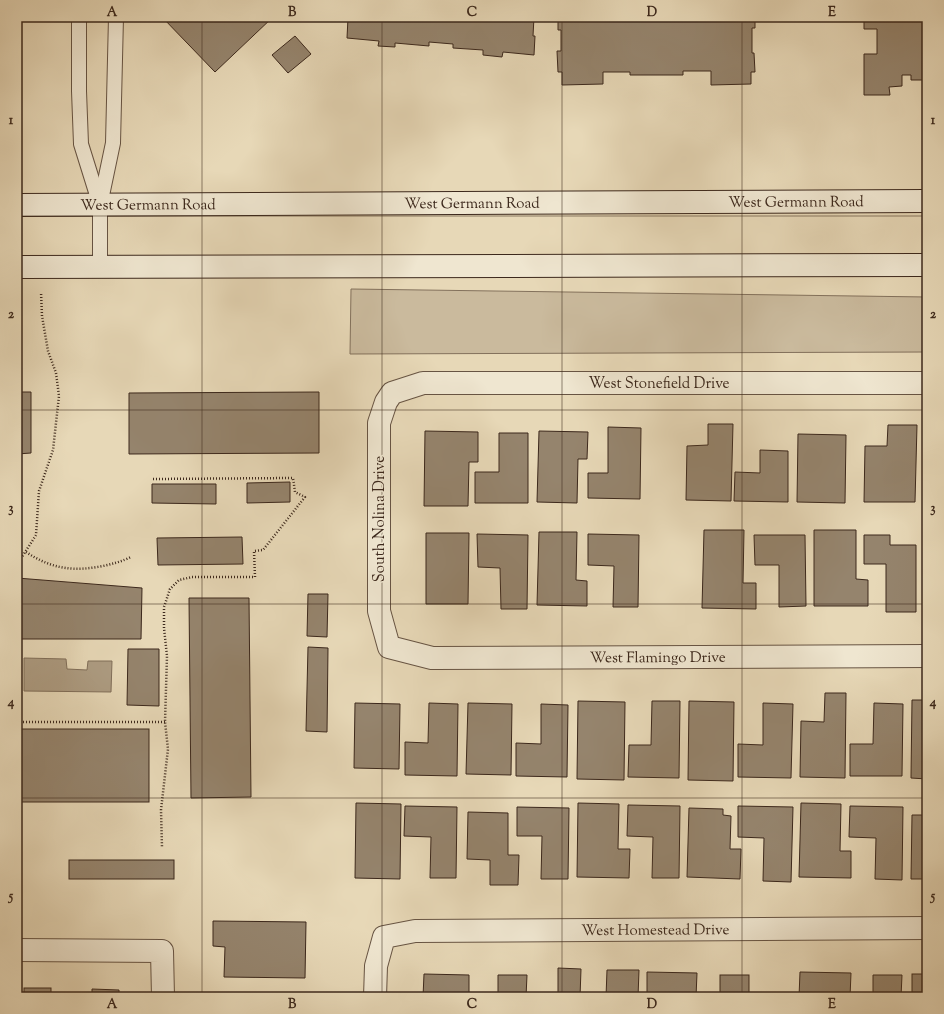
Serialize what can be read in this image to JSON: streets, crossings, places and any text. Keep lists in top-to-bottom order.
{
  "streets": {
    "street": [
      "West Germann Road",
      "West Stonefield Drive",
      "South Nolina Drive",
      "West Flamingo Drive",
      "West Homestead Drive"
    ]
  },
  "crossings": [
    ["West Stonefield Drive", "South Nolina Drive"],
    ["South Nolina Drive", "West Flamingo Drive"]
  ],
  "grid": {
    "columns": [
      "A",
      "B",
      "C",
      "D",
      "E"
    ],
    "rows": [
      "1",
      "2",
      "3",
      "4",
      "5"
    ]
  }
}
